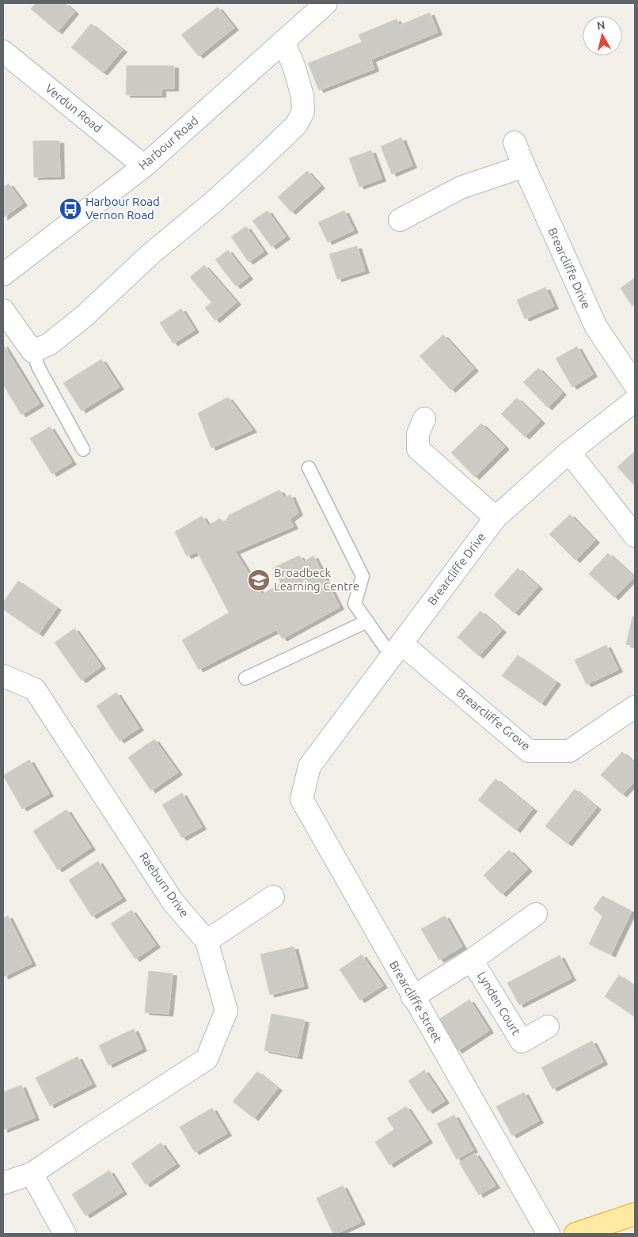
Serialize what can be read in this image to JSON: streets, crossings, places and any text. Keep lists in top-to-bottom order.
{
  "streets": {
    "street": [
      "Verdun Road",
      "Harbour Road",
      "Brearcliffe Drive",
      "Brearcliffe Grove",
      "Raeburn Drive",
      "Brearcliffe Street",
      "Lynden Court"
    ]
  },
  "crossings": [
    ["Verdun Road", "Harbour Road"],
    ["Brearcliffe Drive", "Brearcliffe Grove"],
    ["Brearcliffe Drive", "Brearcliffe Street"],
    ["Brearcliffe Street", "Lynden Court"]
  ],
  "places": {
    "bus stop": ["Harbour Road Vernon Road"],
    "school or university": ["Broadbeck Learning Centre"]
  },
  "north": "top"
}
